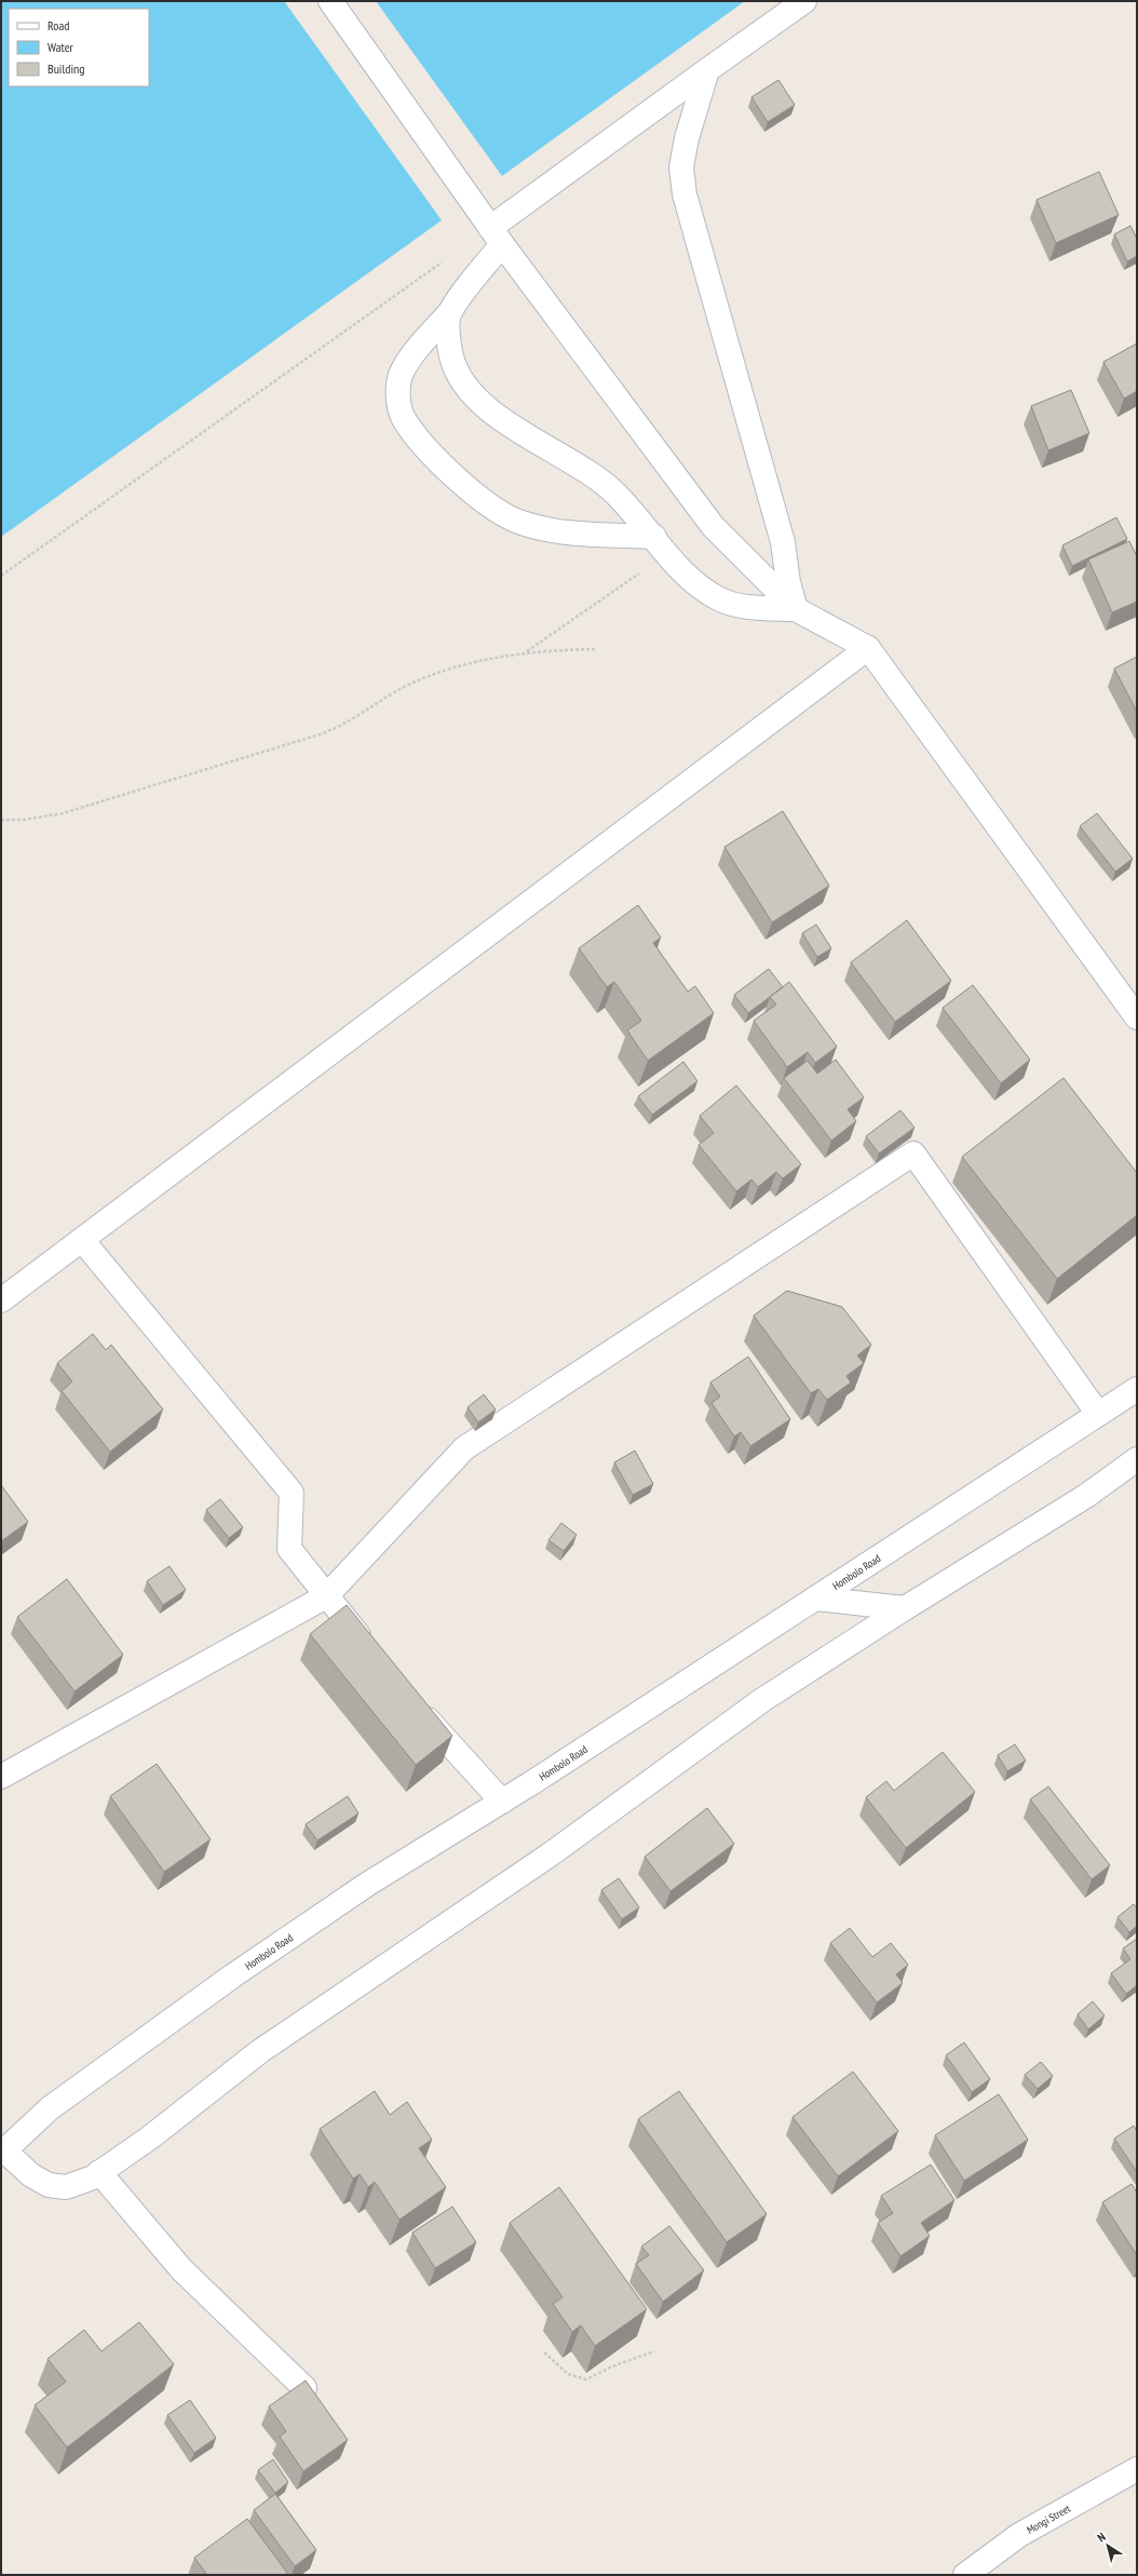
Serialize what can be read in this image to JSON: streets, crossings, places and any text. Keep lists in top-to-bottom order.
{
  "streets": {
    "street": ["Hombolo Road", "Mongi Street"]
  },
  "legend": ["Road", "Water", "Building"],
  "north": "top left"
}
